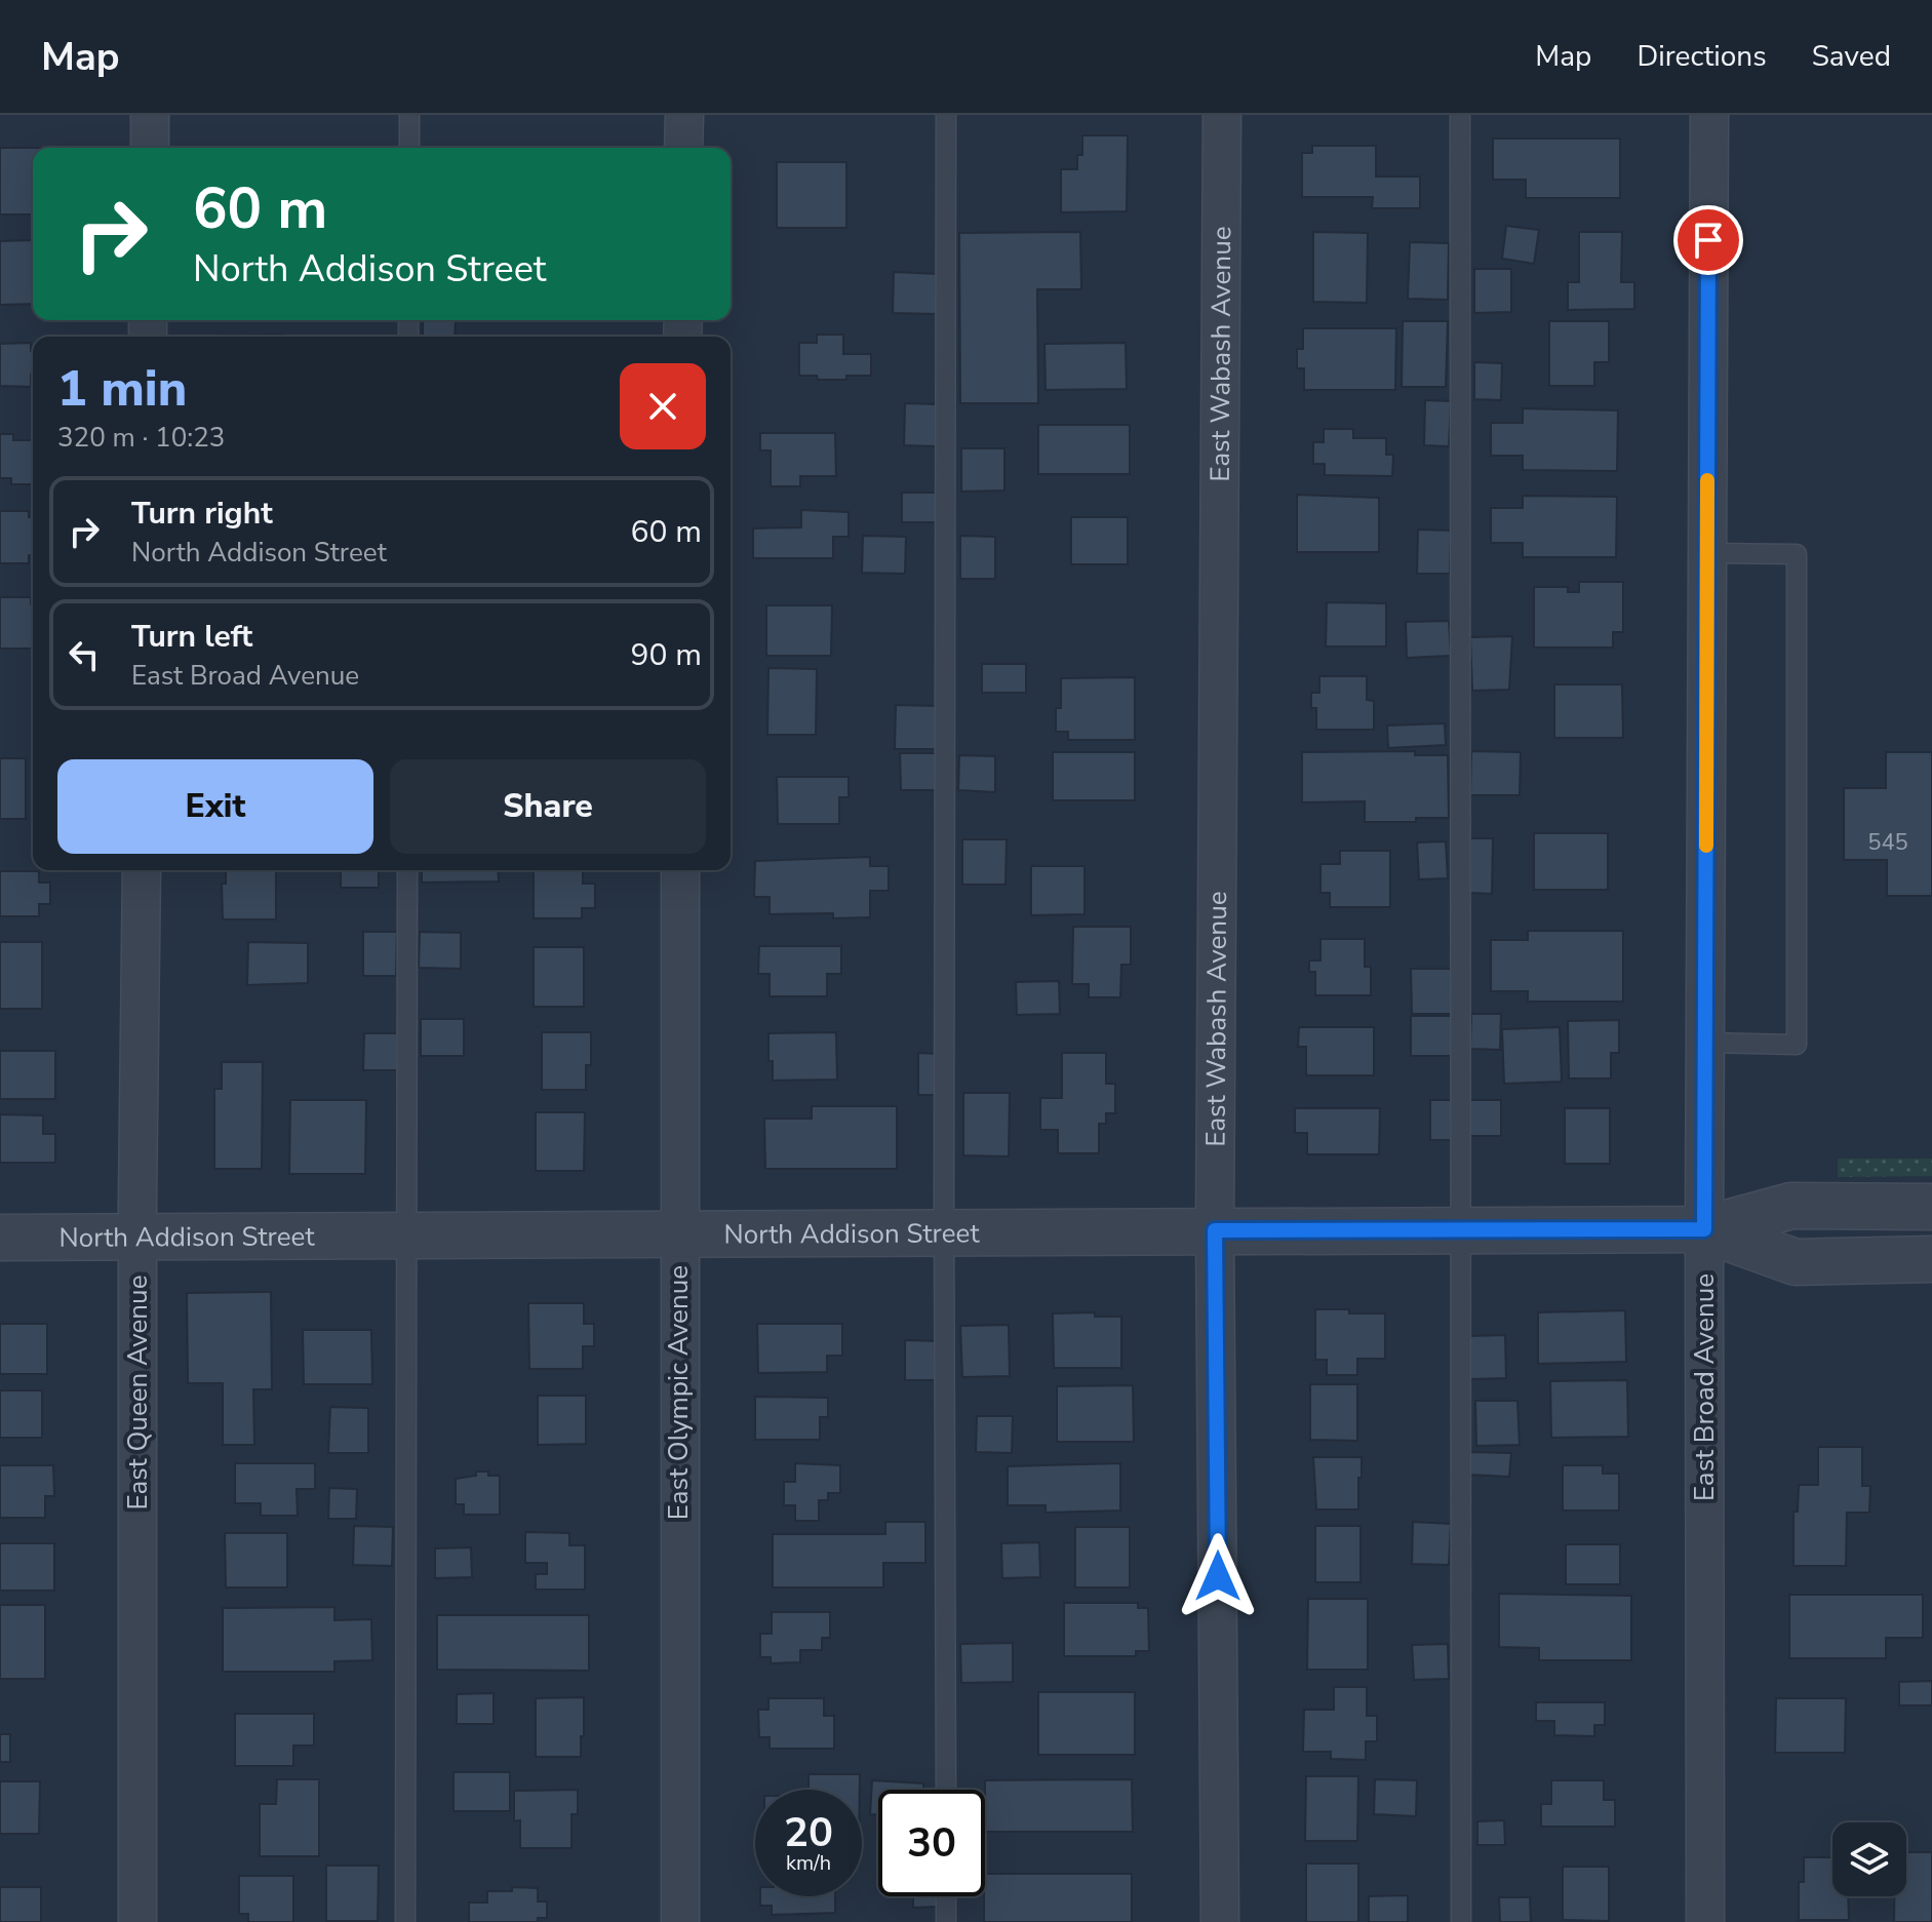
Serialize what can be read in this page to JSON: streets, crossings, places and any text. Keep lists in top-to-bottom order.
{
  "streets": {
    "street": [
      "East Wabash Avenue",
      "North Addison Street",
      "East Broad Avenue",
      "East Queen Avenue",
      "East Olympic Avenue"
    ]
  },
  "crossings": [
    ["East Wabash Avenue", "North Addison Street"],
    ["North Addison Street", "East Broad Avenue"],
    ["North Addison Street", "East Queen Avenue"],
    ["North Addison Street", "East Olympic Avenue"]
  ],
  "house_numbers": ["545"],
  "page": {
    "header": "Map",
    "nav": ["Map", "Directions", "Saved"],
    "turn": ["60 m", "North Addison Street"],
    "heading": ["1 min", "320 m · 10:23"],
    "list": [
      {
        "name": "Turn right",
        "note": "North Addison Street",
        "value": "60 m"
      },
      {
        "name": "Turn left",
        "note": "East Broad Avenue",
        "value": "90 m"
      }
    ],
    "buttons": ["Exit", "Share"],
    "speed": "20 km/h",
    "limit": "30"
  }
}
